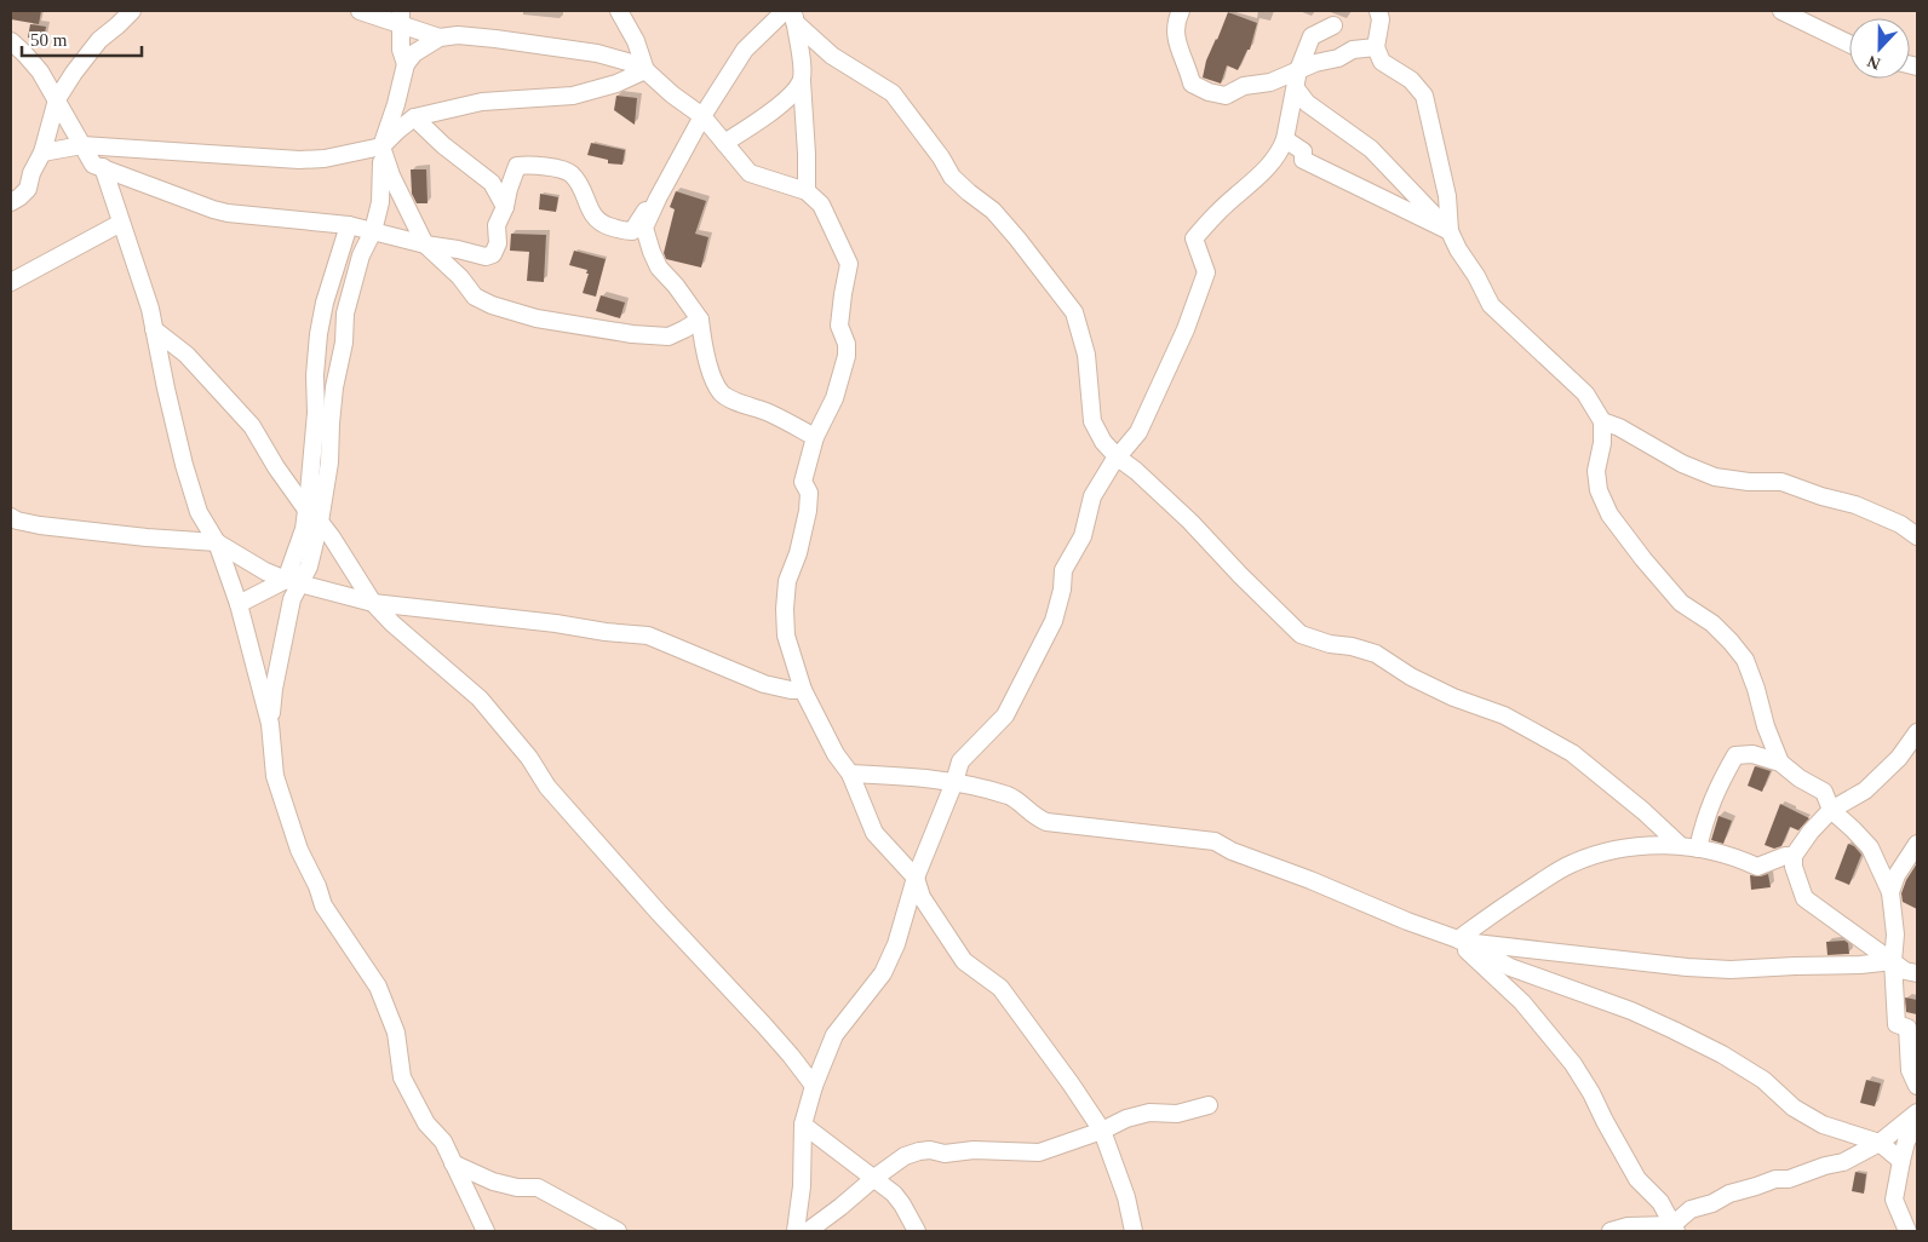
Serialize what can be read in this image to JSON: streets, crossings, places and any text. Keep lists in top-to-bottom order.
{
  "scale_bar": "50 m",
  "north": "bottom"
}
